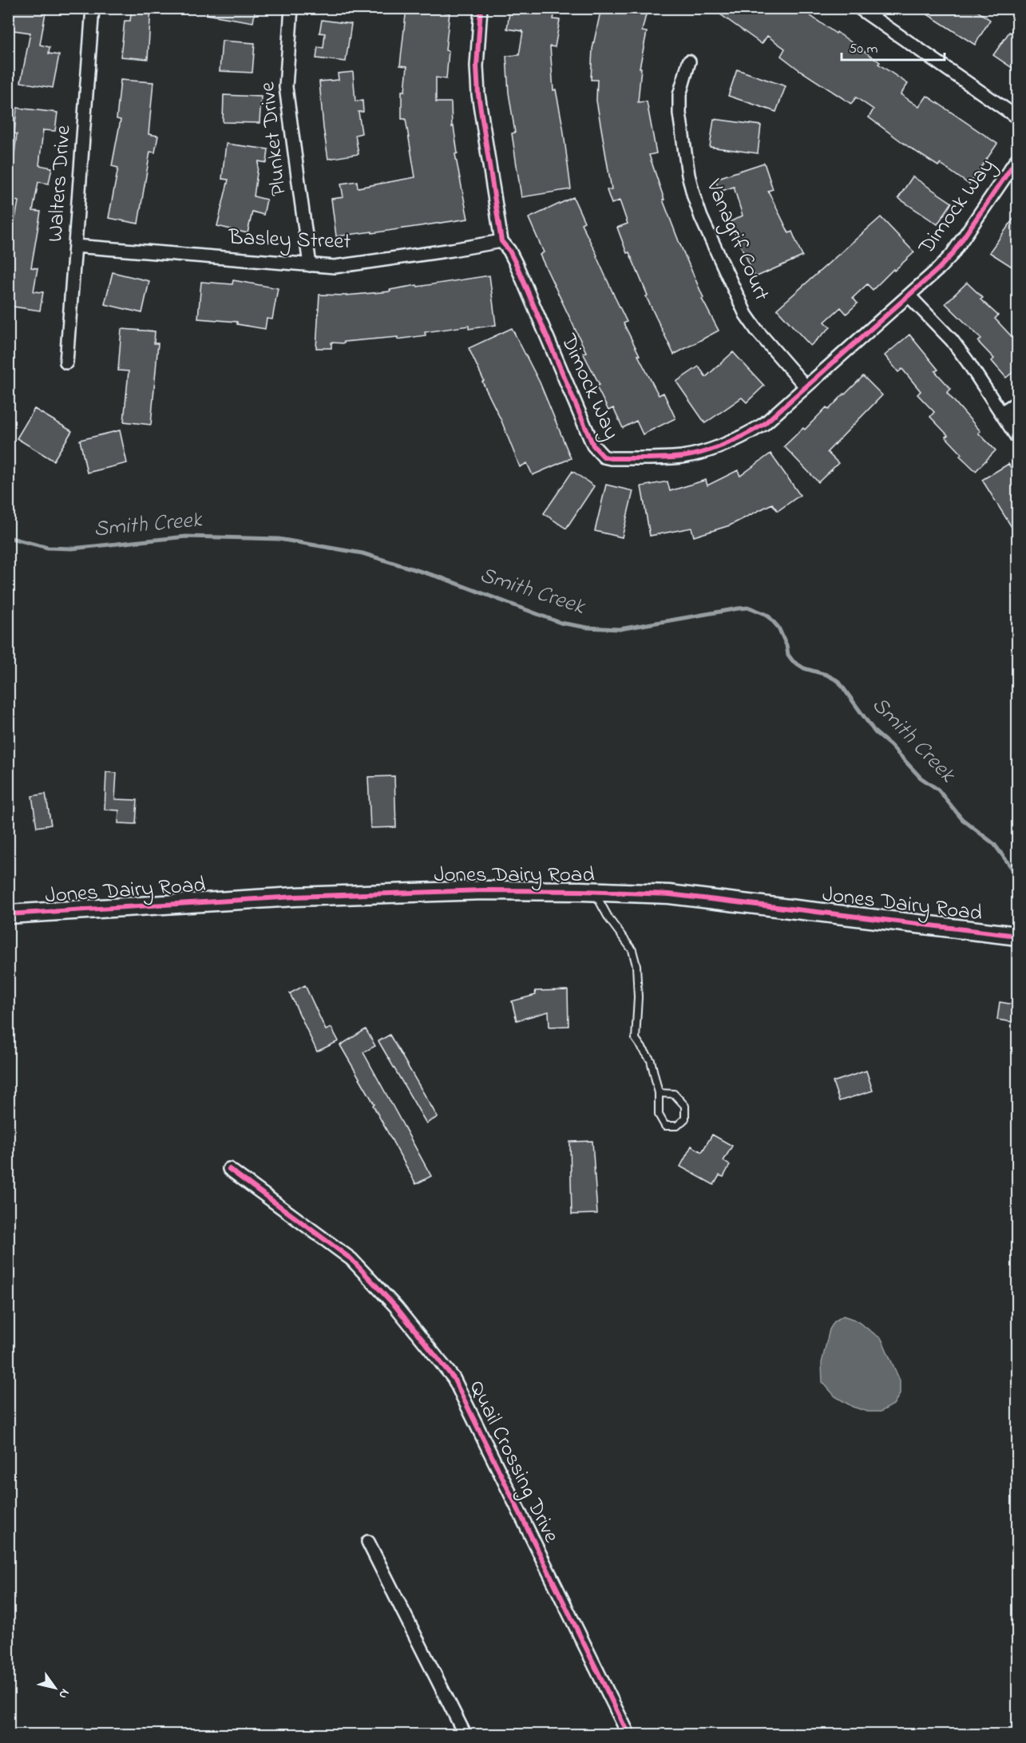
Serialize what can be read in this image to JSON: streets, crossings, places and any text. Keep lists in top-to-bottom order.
{
  "streets": {
    "street": [
      "Plunket Drive",
      "Walters Drive",
      "Dimock Way",
      "Basley Street",
      "Vanagrif Court",
      "Jones Dairy Road",
      "Quail Crossing Drive"
    ]
  },
  "crossings": [
    ["Plunket Drive", "Basley Street"],
    ["Walters Drive", "Basley Street"],
    ["Dimock Way", "Basley Street"],
    ["Dimock Way", "Vanagrif Court"]
  ],
  "water": ["Smith Creek"],
  "scale_bar": "50 m",
  "north": "bottom right"
}
